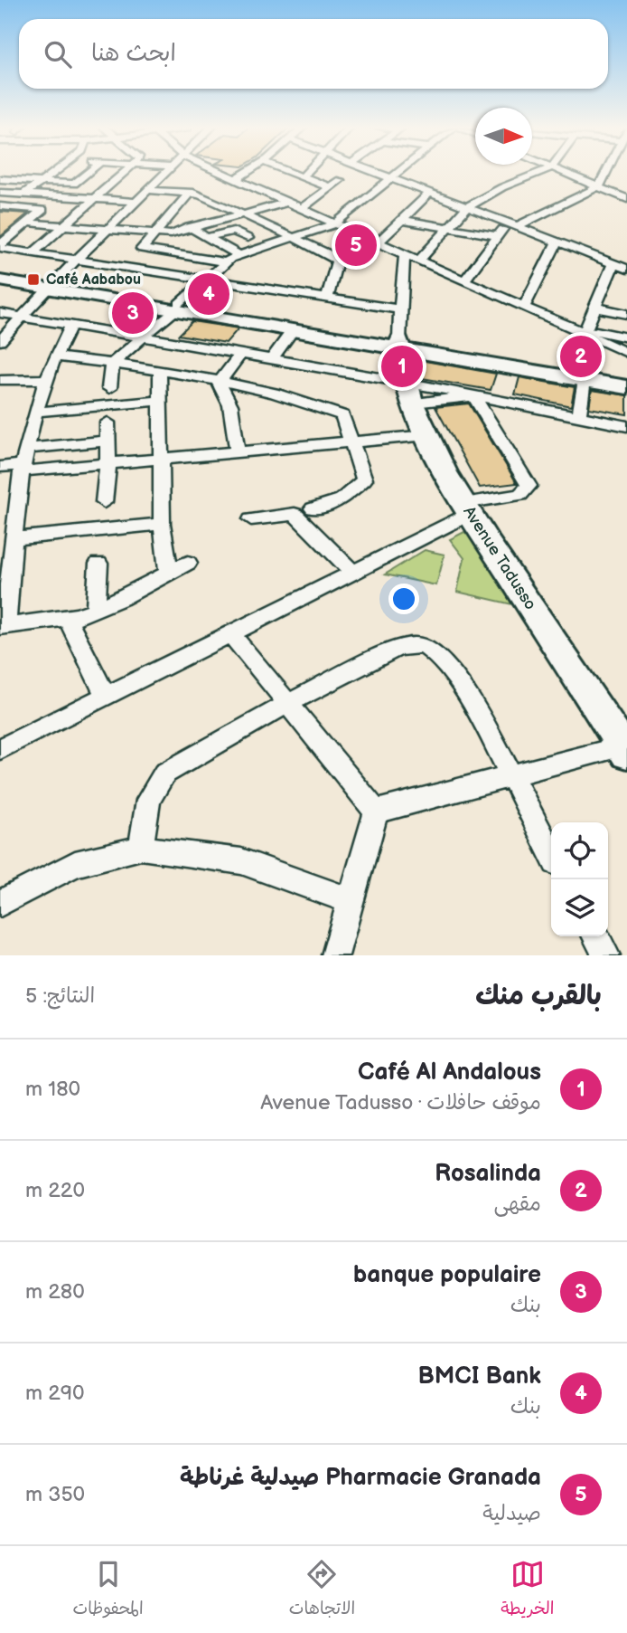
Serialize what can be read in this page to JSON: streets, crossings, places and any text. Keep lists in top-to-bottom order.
{
  "streets": {
    "main road": ["Avenue Tadusso"]
  },
  "places": {
    "transit": ["Café Aababou"]
  },
  "north": "right",
  "page": {
    "search": "ابحث هنا",
    "pins": [
      "5",
      "4",
      "3",
      "2",
      "1"
    ],
    "heading": ["بالقرب منك", "النتائج: 5"],
    "list": [
      {
        "mark": "1",
        "name": "Café Al Andalous",
        "note": "موقف حافلات · Avenue Tadusso",
        "value": "180 m"
      },
      {
        "mark": "2",
        "name": "Rosalinda",
        "note": "مقهى",
        "value": "220 m"
      },
      {
        "mark": "3",
        "name": "banque populaire",
        "note": "بنك",
        "value": "280 m"
      },
      {
        "mark": "4",
        "name": "BMCI Bank",
        "note": "بنك",
        "value": "290 m"
      },
      {
        "mark": "5",
        "name": "Pharmacie Granada صيدلية غرناطة",
        "note": "صيدلية",
        "value": "350 m"
      }
    ],
    "nav": ["الخريطة", "الاتجاهات", "المحفوظات"]
  }
}
